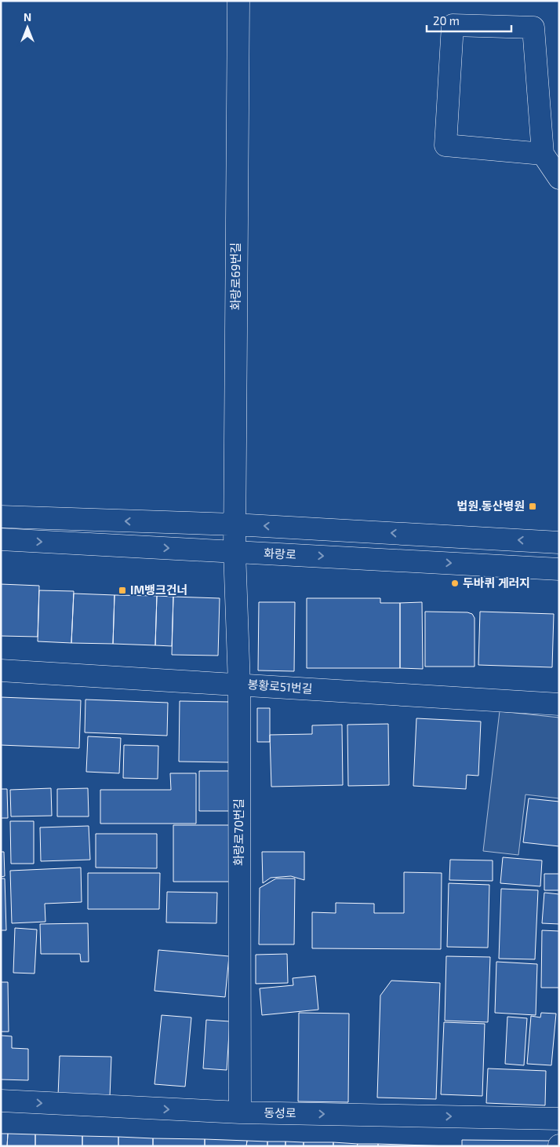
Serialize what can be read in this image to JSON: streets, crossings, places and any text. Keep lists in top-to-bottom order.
{
  "streets": {
    "street": [
      "화랑로69번길",
      "화랑로",
      "봉황로51번길",
      "화랑로70번길",
      "동성로"
    ]
  },
  "crossings": [
    ["화랑로69번길", "화랑로"],
    ["화랑로69번길", "화랑로70번길"],
    ["화랑로", "화랑로70번길"],
    ["봉황로51번길", "화랑로70번길"],
    ["화랑로70번길", "동성로"]
  ],
  "one_way": ["동성로"],
  "places": {
    "transit": ["법원.동산병원", "IM뱅크건너"],
    "other": ["두바퀴 게러지"]
  },
  "scale_bar": "20 m",
  "north": "top"
}
